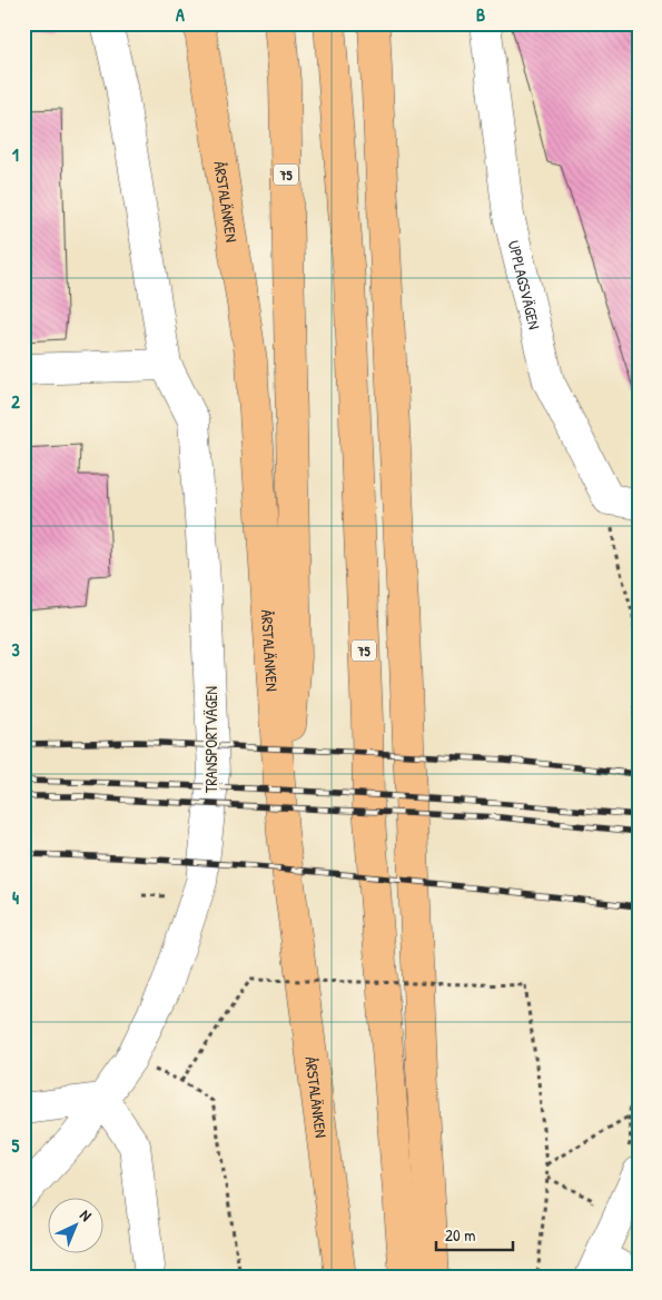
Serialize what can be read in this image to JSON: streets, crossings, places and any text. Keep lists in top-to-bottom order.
{
  "streets": {
    "highway": ["75", "ÅRSTALÄNKEN"],
    "street": ["UPPLAGSVÄGEN", "TRANSPORTVÄGEN"]
  },
  "crossings": [
    ["75", "ÅRSTALÄNKEN"]
  ],
  "scale_bar": "20 m",
  "north": "top right",
  "grid": {
    "columns": ["A", "B"],
    "rows": [
      "1",
      "2",
      "3",
      "4",
      "5"
    ]
  }
}
